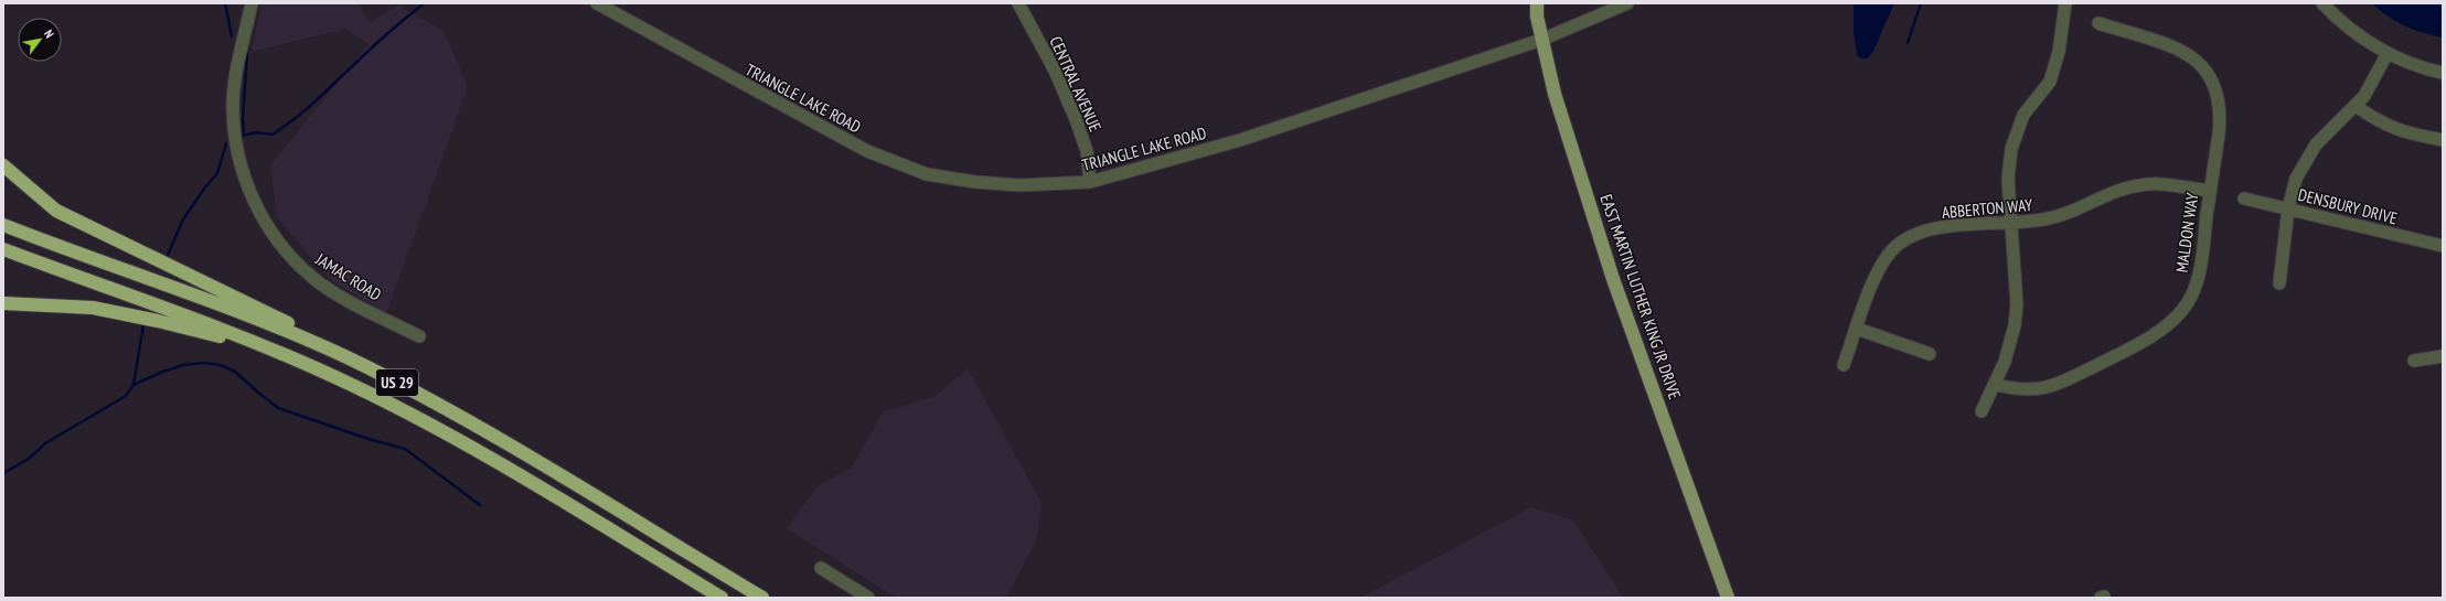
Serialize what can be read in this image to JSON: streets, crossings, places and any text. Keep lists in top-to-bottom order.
{
  "streets": {
    "highway": ["US 29"],
    "main road": ["EAST MARTIN LUTHER KING JR DRIVE"],
    "street": [
      "CENTRAL AVENUE",
      "TRIANGLE LAKE ROAD",
      "DENSBURY DRIVE",
      "ABBERTON WAY",
      "MALDON WAY",
      "JAMAC ROAD"
    ]
  },
  "crossings": [
    ["CENTRAL AVENUE", "TRIANGLE LAKE ROAD"],
    ["TRIANGLE LAKE ROAD", "EAST MARTIN LUTHER KING JR DRIVE"],
    ["ABBERTON WAY", "MALDON WAY"]
  ],
  "north": "top right"
}
